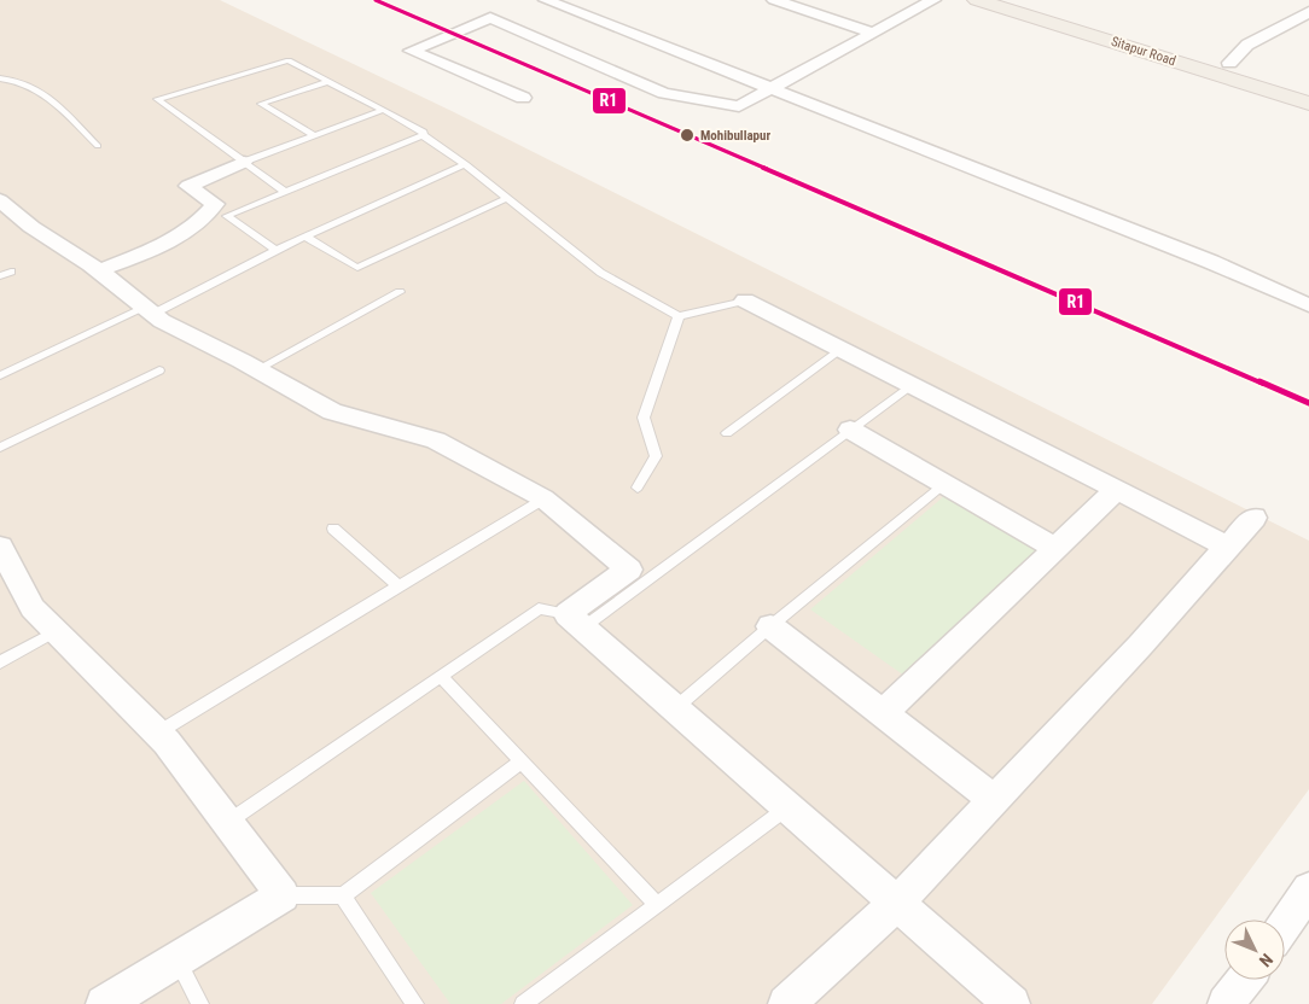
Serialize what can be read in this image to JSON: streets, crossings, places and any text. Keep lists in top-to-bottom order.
{
  "streets": {
    "main road": ["Sitapur Road"]
  },
  "places": ["Mohibullapur"],
  "lines": ["transit line R1"],
  "north": "bottom right"
}
